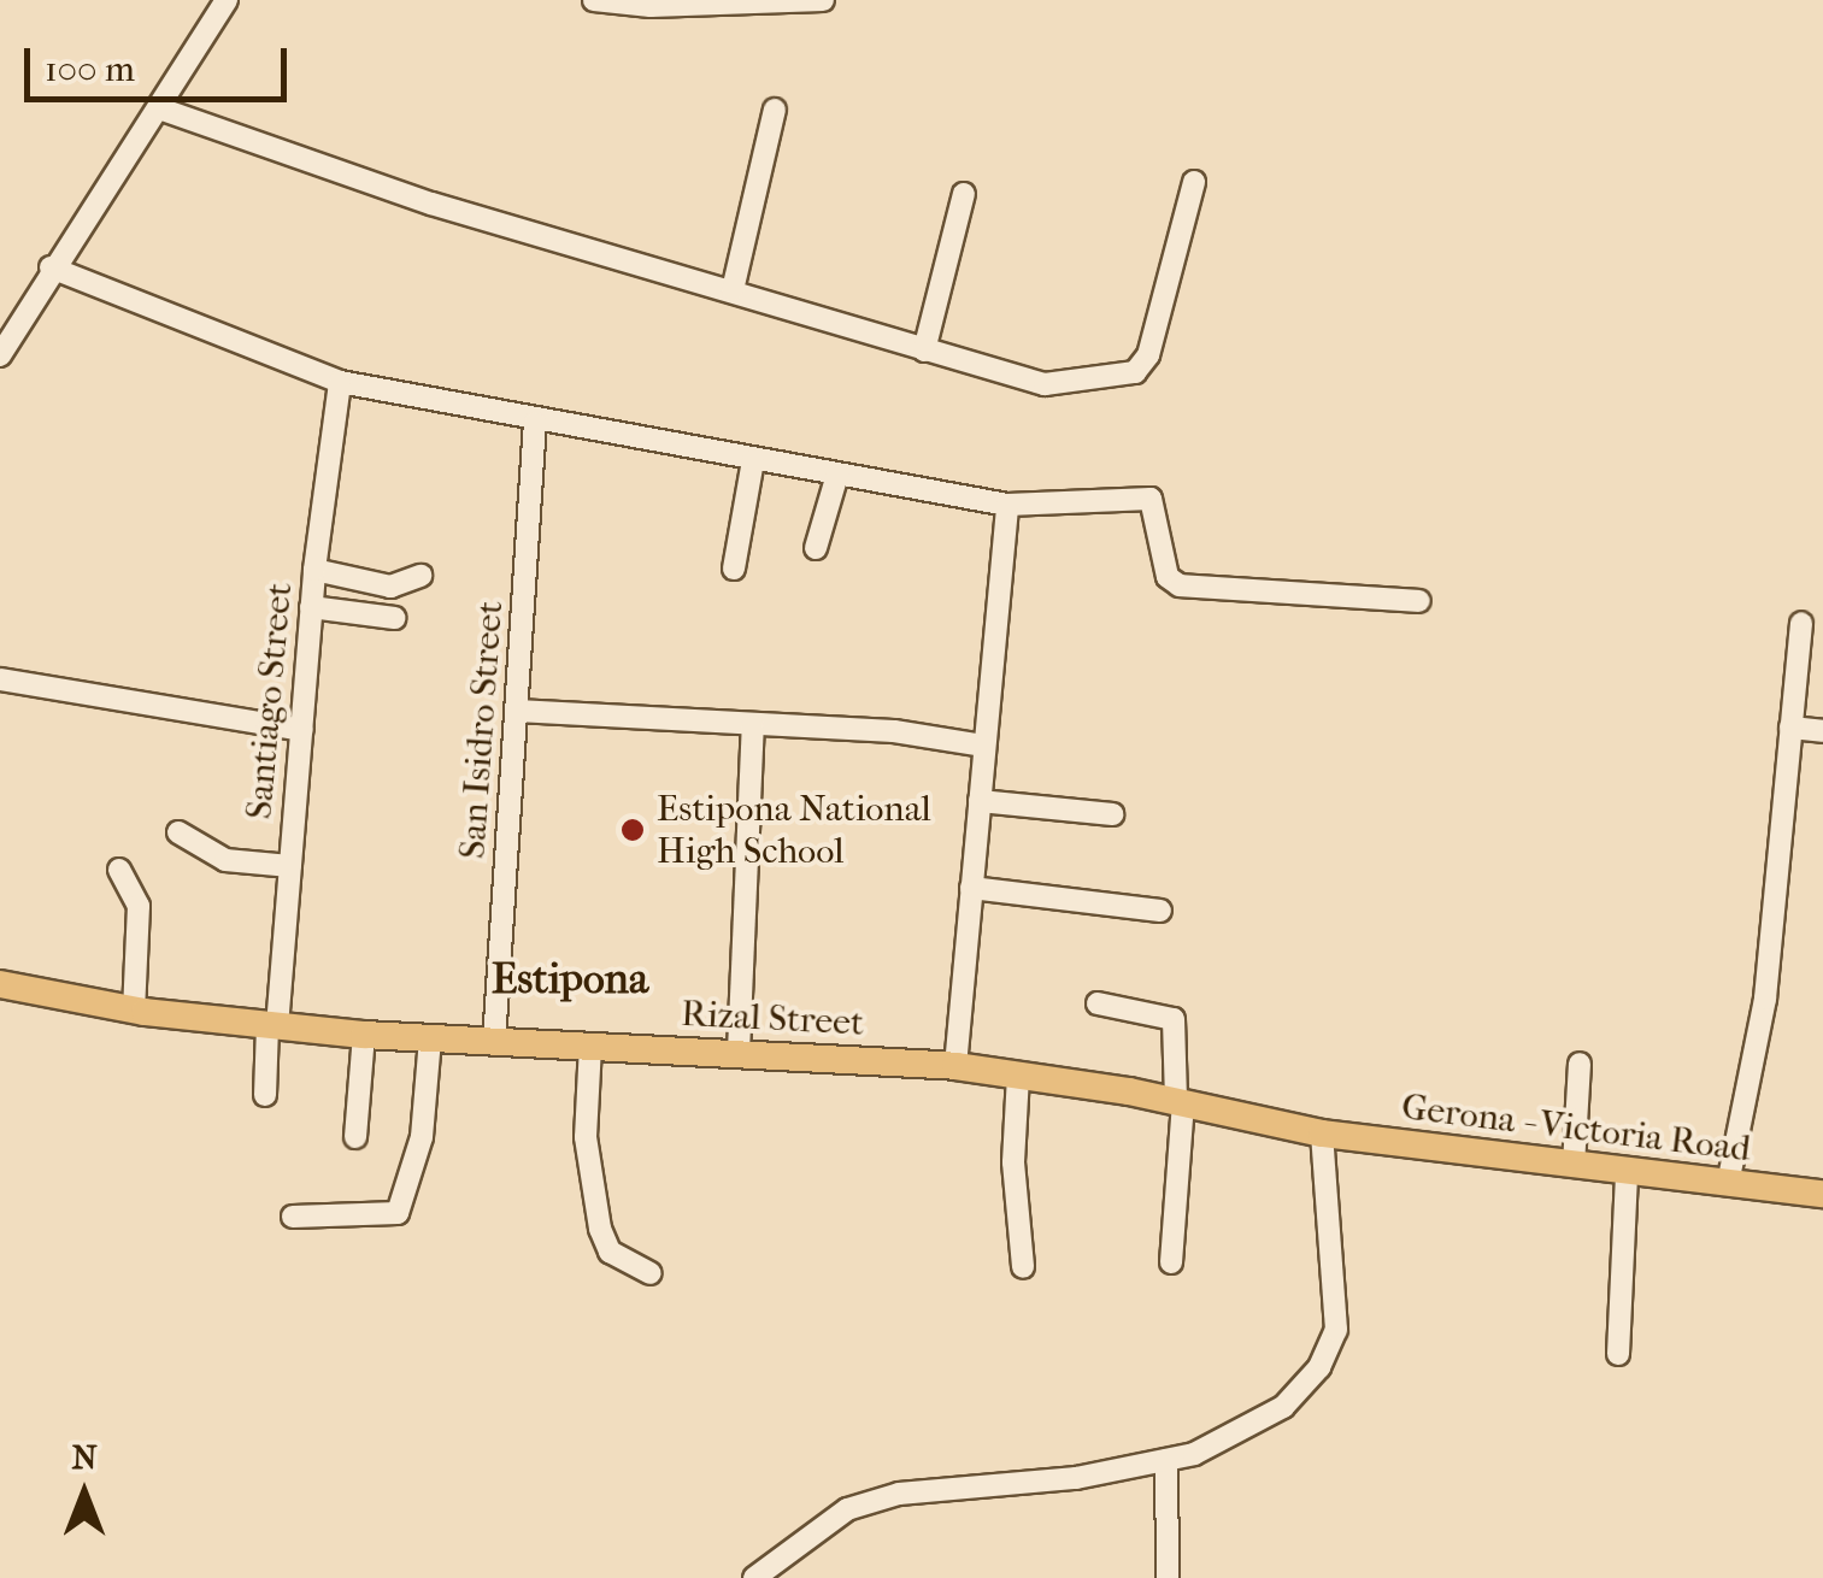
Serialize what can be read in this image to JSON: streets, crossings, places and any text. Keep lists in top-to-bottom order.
{
  "streets": {
    "main road": ["Rizal Street", "Gerona - Victoria Road"],
    "street": ["Santiago Street", "San Isidro Street"]
  },
  "crossings": [
    ["Santiago Street", "Rizal Street"],
    ["San Isidro Street", "Rizal Street"],
    ["Rizal Street", "Gerona - Victoria Road"]
  ],
  "districts": ["Estipona"],
  "places": ["Estipona National High School"],
  "scale_bar": "100 m",
  "north": "top"
}
